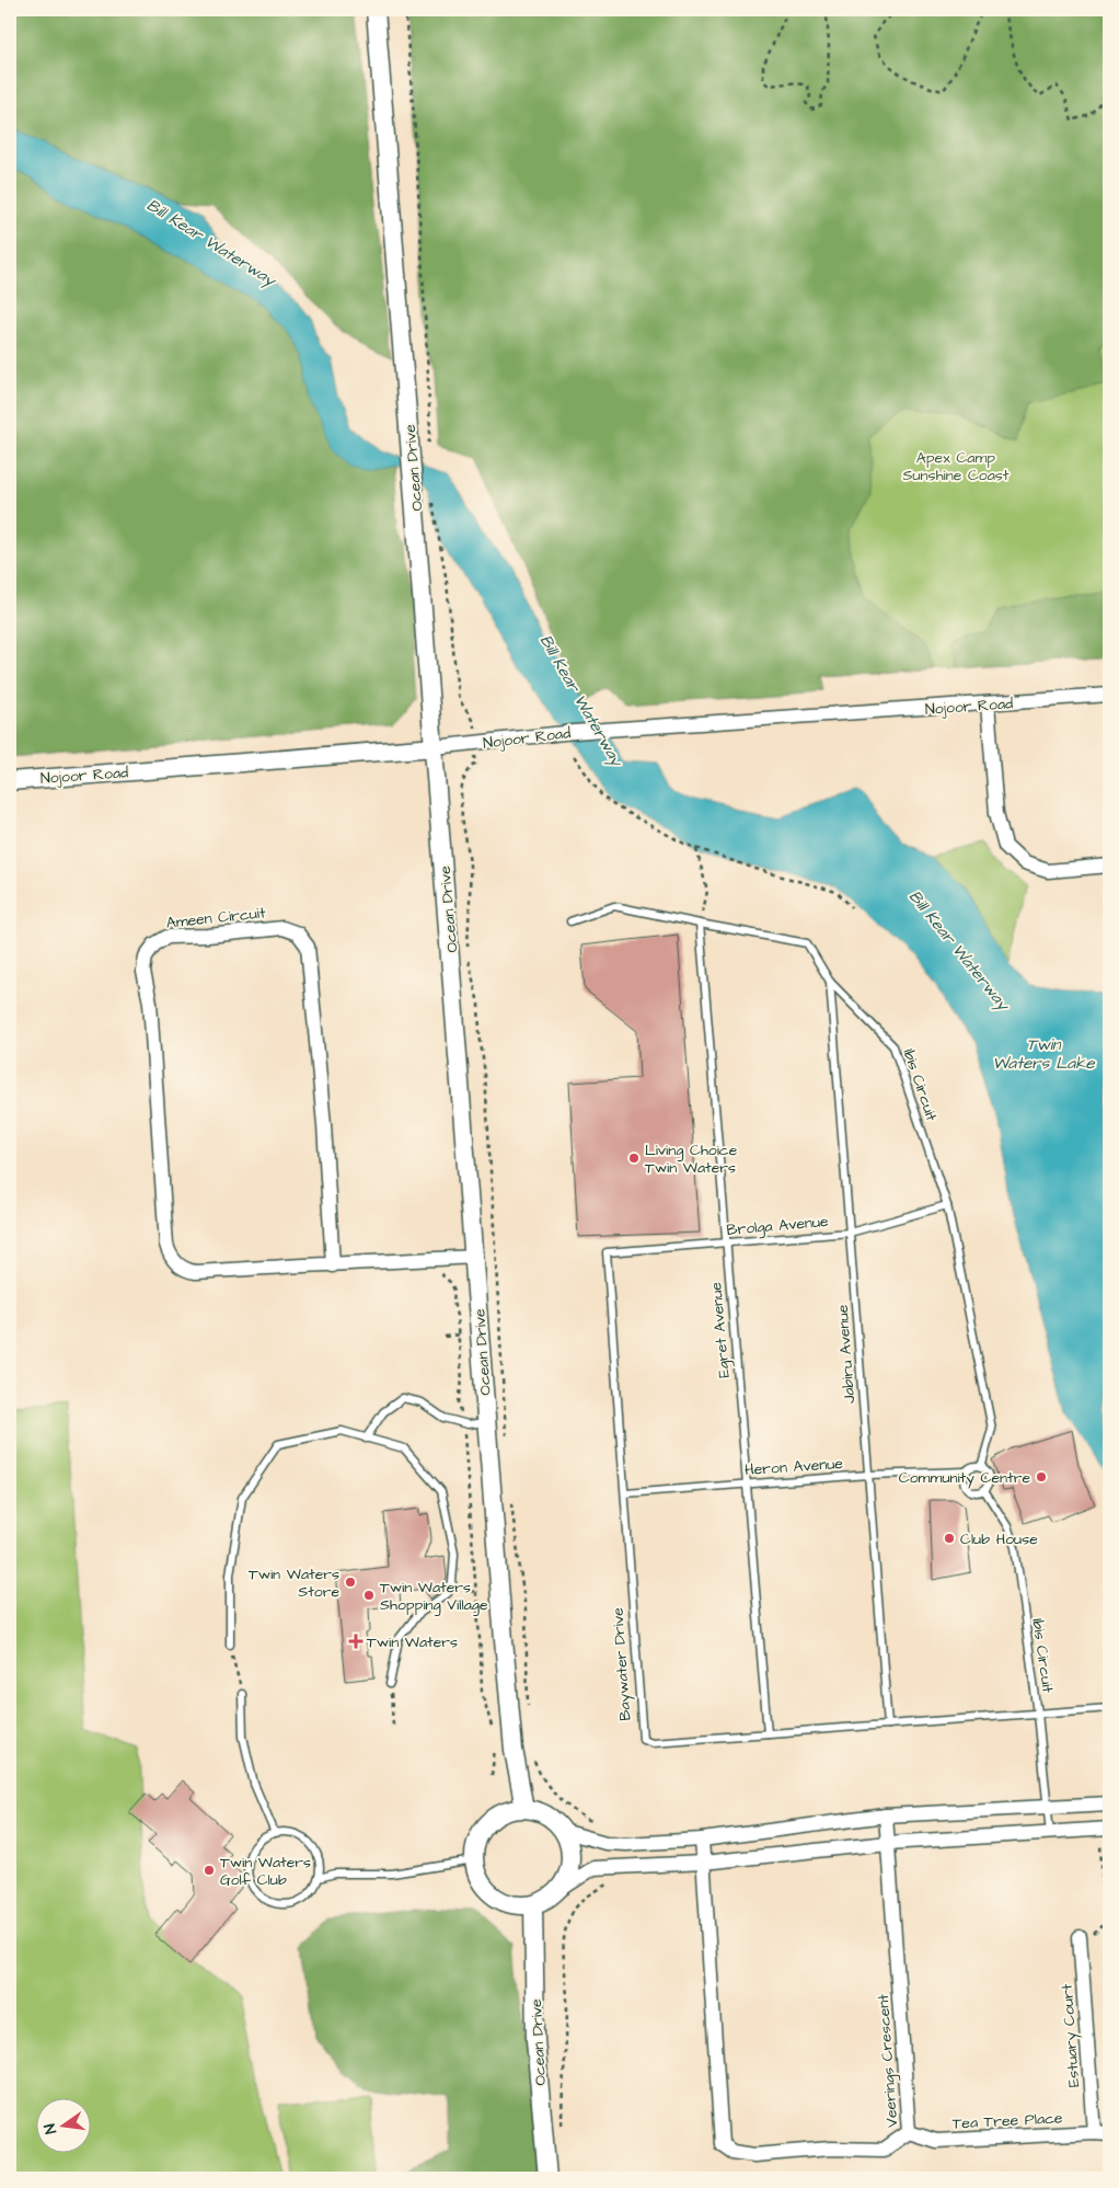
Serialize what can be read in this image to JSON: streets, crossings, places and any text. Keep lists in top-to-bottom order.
{
  "streets": {
    "street": [
      "Ocean Drive",
      "Nojoor Road",
      "Ameen Circuit",
      "Estuary Court",
      "Veerings Crescent",
      "Tea Tree Place"
    ],
    "lane": [
      "Ibis Circuit",
      "Brolga Avenue",
      "Egret Avenue",
      "Jabiru Avenue",
      "Heron Avenue",
      "Baywater Drive"
    ]
  },
  "crossings": [
    ["Ocean Drive", "Nojoor Road"],
    ["Ocean Drive", "Ameen Circuit"],
    ["Ibis Circuit", "Brolga Avenue"],
    ["Ibis Circuit", "Egret Avenue"],
    ["Ibis Circuit", "Jabiru Avenue"],
    ["Ibis Circuit", "Heron Avenue"],
    ["Ibis Circuit", "Baywater Drive"],
    ["Brolga Avenue", "Egret Avenue"],
    ["Brolga Avenue", "Jabiru Avenue"],
    ["Brolga Avenue", "Baywater Drive"],
    ["Egret Avenue", "Heron Avenue"],
    ["Egret Avenue", "Baywater Drive"],
    ["Jabiru Avenue", "Heron Avenue"],
    ["Jabiru Avenue", "Baywater Drive"],
    ["Heron Avenue", "Baywater Drive"],
    ["Estuary Court", "Tea Tree Place"],
    ["Veerings Crescent", "Tea Tree Place"]
  ],
  "water": ["Bill Kear Waterway", "Twin Waters Lake"],
  "parks": ["Apex Camp Sunshine Coast"],
  "places": {
    "other": [
      "Living Choice Twin Waters",
      "Community Centre",
      "Club House",
      "Twin Waters Store",
      "Twin Waters Shopping Village",
      "Twin Waters Golf Club"
    ],
    "health": ["Twin Waters"]
  },
  "north": "left"
}
